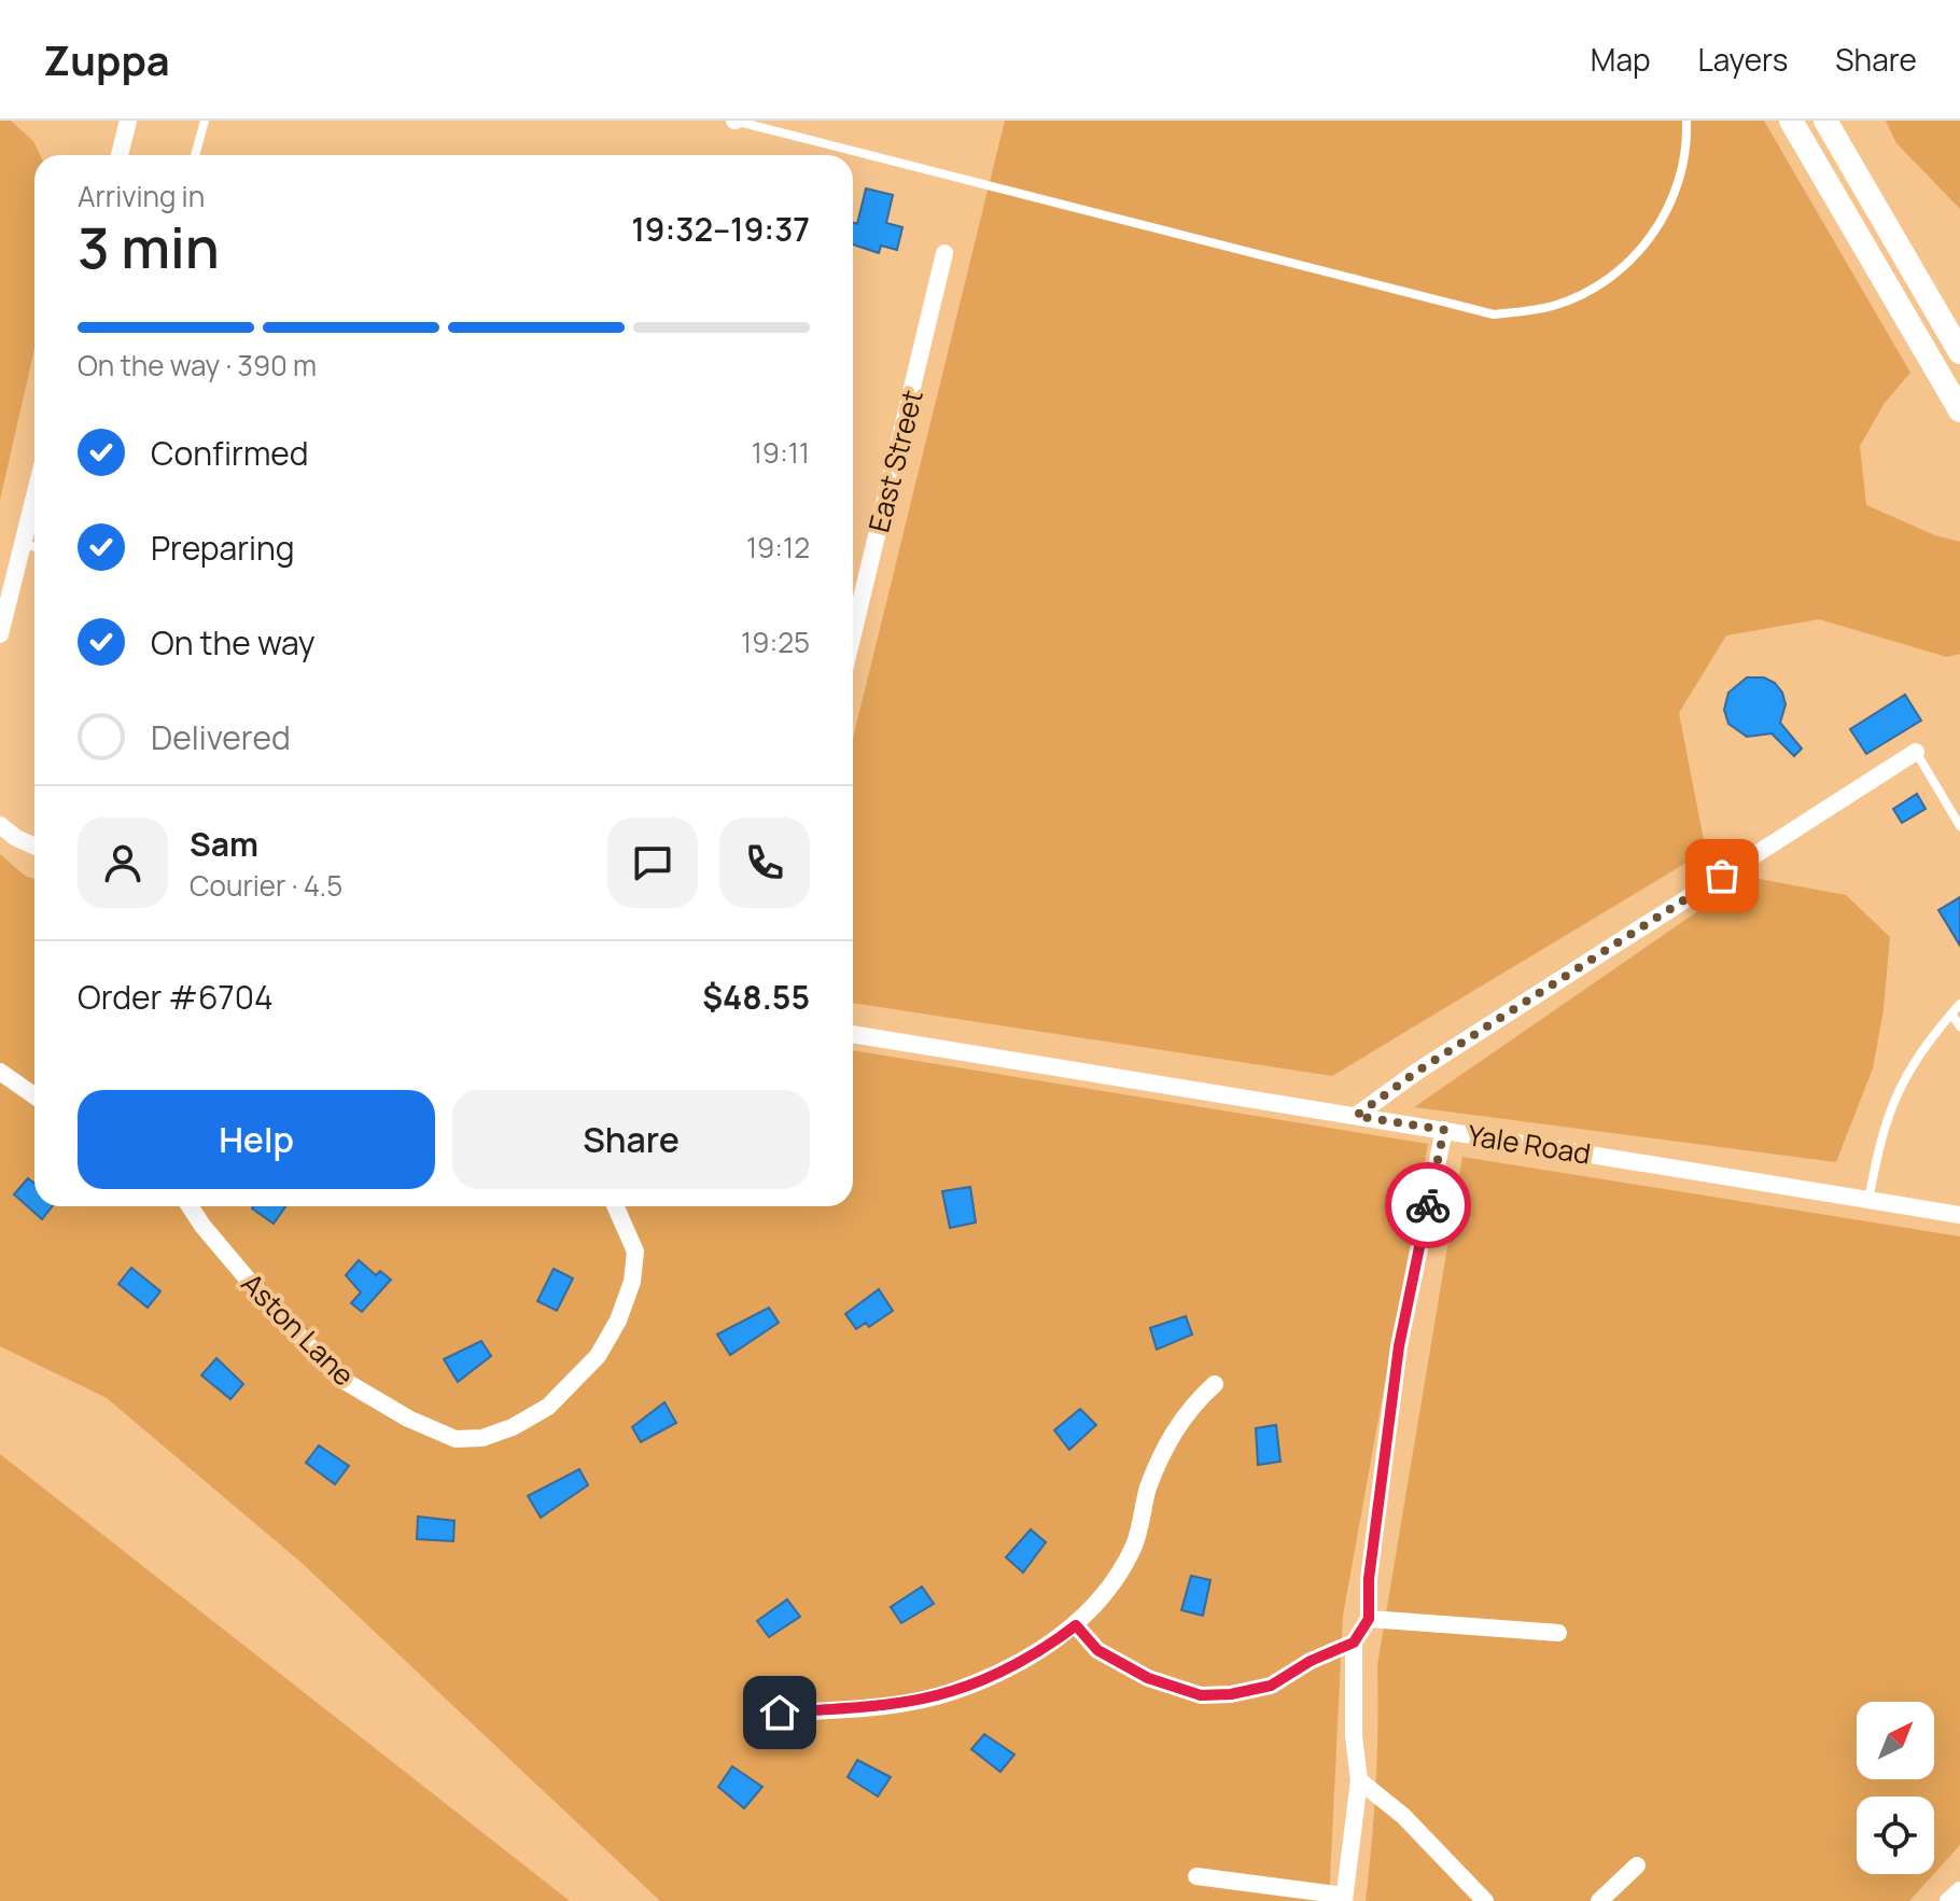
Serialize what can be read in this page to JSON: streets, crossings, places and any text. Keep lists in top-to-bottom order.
{
  "streets": {
    "street": ["East Street", "Yale Road", "Aston Lane"]
  },
  "north": "top right",
  "page": {
    "header": "Zuppa",
    "nav": ["Map", "Layers", "Share"],
    "heading": ["3 min", "Arriving in", "19:32–19:37"],
    "panel": [
      "Sam",
      "Courier · 4.5",
      "Order #6704",
      "$48.55"
    ],
    "bar": "On the way · 390 m",
    "list": [
      ["Confirmed", "19:11"],
      ["Preparing", "19:12"],
      ["On the way", "19:25"],
      "Delivered"
    ],
    "buttons": ["Help", "Share"]
  }
}
